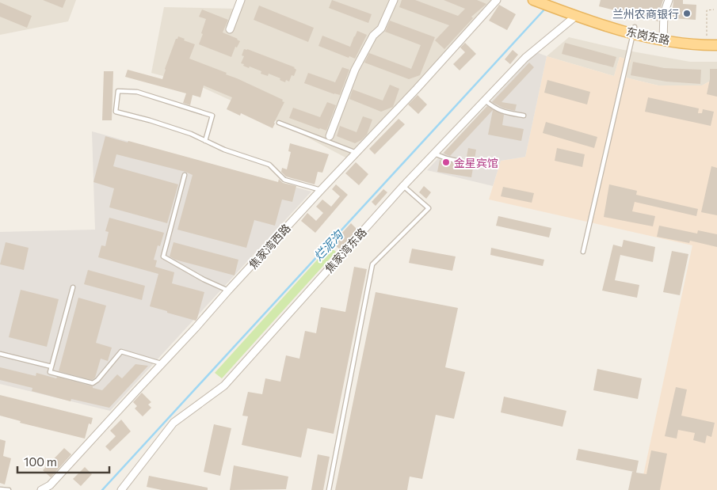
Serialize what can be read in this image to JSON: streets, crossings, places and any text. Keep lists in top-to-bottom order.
{
  "streets": {
    "main road": ["东岗东路"],
    "street": ["焦家湾西路", "焦家湾东路"]
  },
  "crossings": [
    ["东岗东路", "焦家湾东路"]
  ],
  "water": ["烂泥沟"],
  "places": ["兰州农商银行", "金星宾馆"],
  "scale_bar": "100 m"
}
